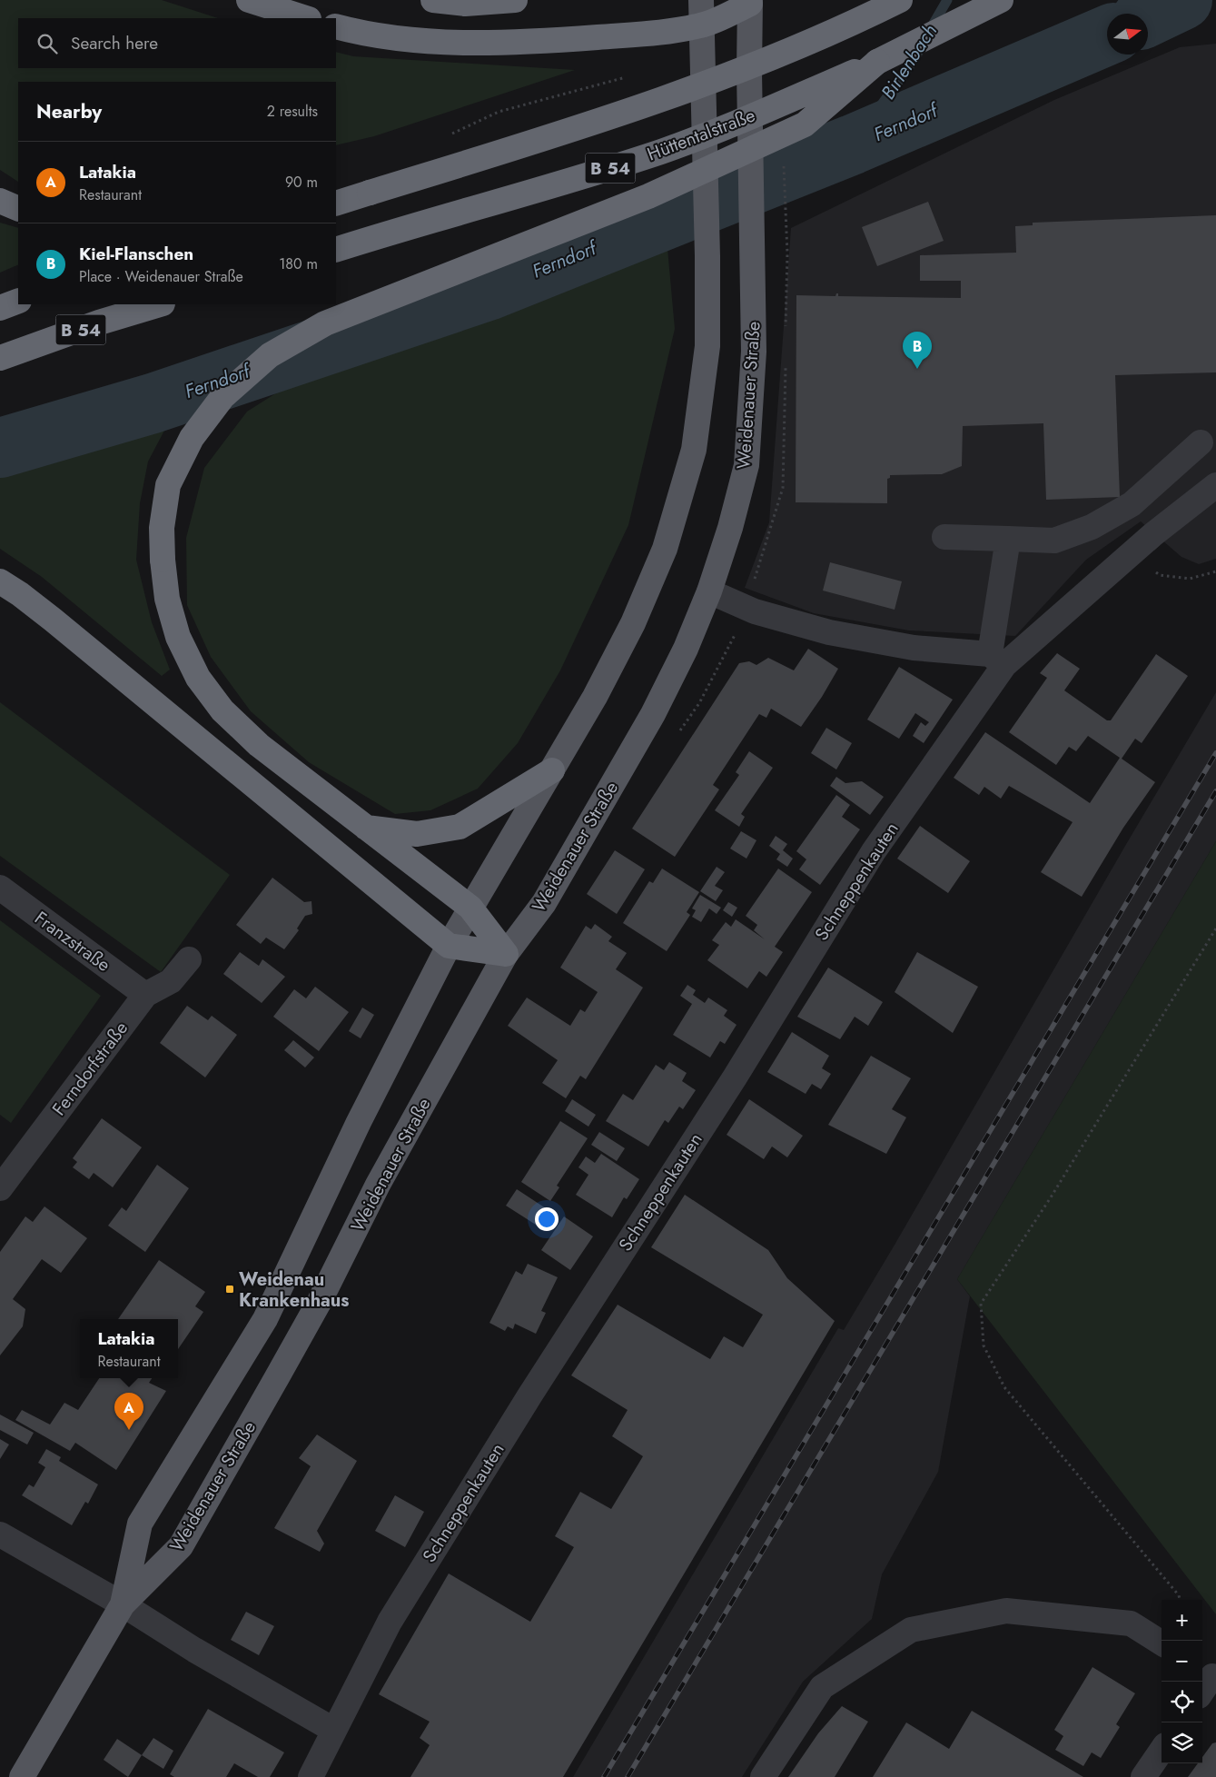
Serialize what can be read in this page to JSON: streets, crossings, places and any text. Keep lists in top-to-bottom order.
{
  "streets": {
    "highway": ["Hüttentalstraße", "B 54"],
    "main road": ["Weidenauer Straße"],
    "street": ["Schneppenkauten", "Franzstraße", "Ferndorfstraße"]
  },
  "crossings": [
    ["Franzstraße", "Ferndorfstraße"]
  ],
  "water": ["Birlenbach", "Ferndorf"],
  "places": {
    "transit": ["Weidenau Krankenhaus"]
  },
  "north": "right",
  "page": {
    "search": "Search here",
    "heading": ["Nearby", "2 results"],
    "list": [
      {
        "mark": "A",
        "name": "Latakia",
        "note": "Restaurant",
        "value": "90 m"
      },
      {
        "mark": "B",
        "name": "Kiel-Flanschen",
        "note": "Place · Weidenauer Straße",
        "value": "180 m"
      }
    ],
    "pins": ["B", "A"],
    "popup": ["Latakia", "Restaurant"],
    "map_buttons": ["+", "−"]
  }
}
